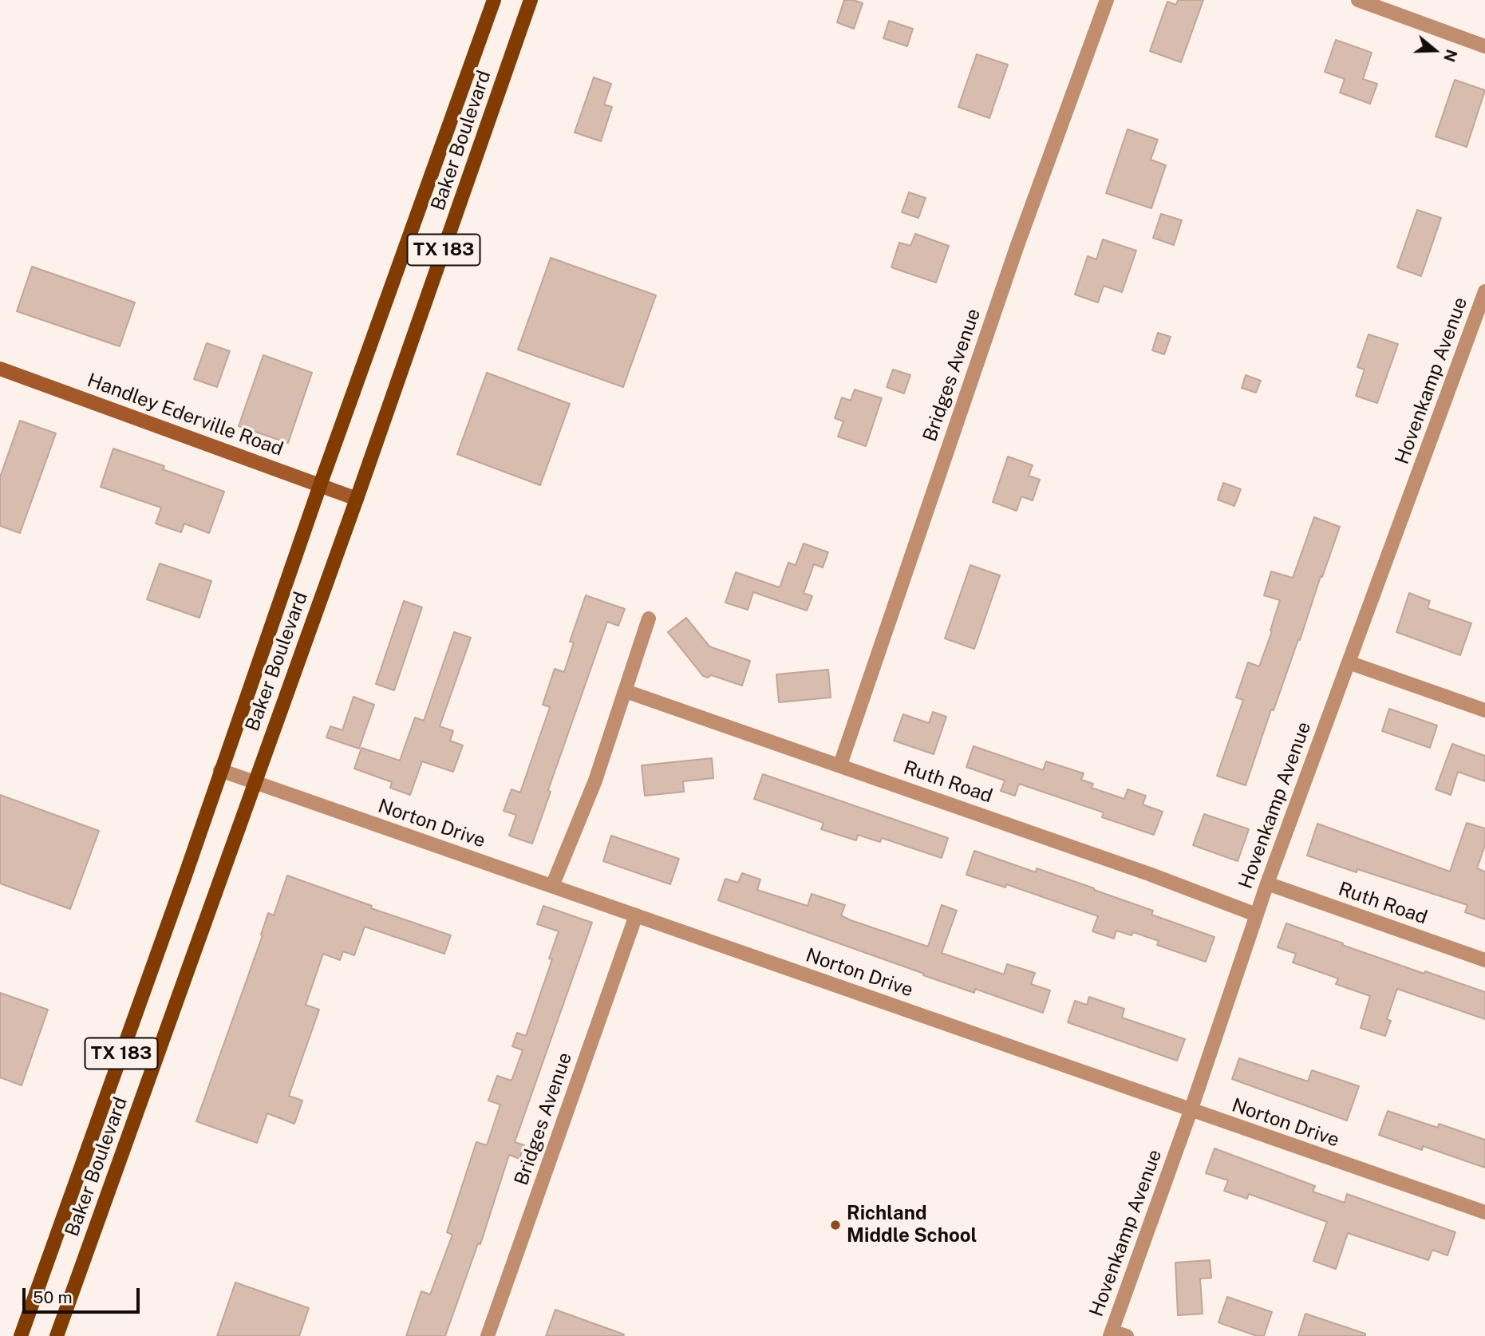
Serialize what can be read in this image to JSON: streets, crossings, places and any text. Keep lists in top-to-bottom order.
{
  "streets": {
    "main road": ["Baker Boulevard", "TX 183", "Handley Ederville Road"],
    "street": [
      "Bridges Avenue",
      "Hovenkamp Avenue",
      "Ruth Road",
      "Norton Drive"
    ]
  },
  "crossings": [
    ["Baker Boulevard", "Handley Ederville Road"],
    ["Baker Boulevard", "Norton Drive"],
    ["Bridges Avenue", "Ruth Road"],
    ["Bridges Avenue", "Norton Drive"],
    ["Hovenkamp Avenue", "Ruth Road"],
    ["Hovenkamp Avenue", "Norton Drive"]
  ],
  "places": ["Richland Middle School"],
  "scale_bar": "50 m",
  "north": "right"
}
